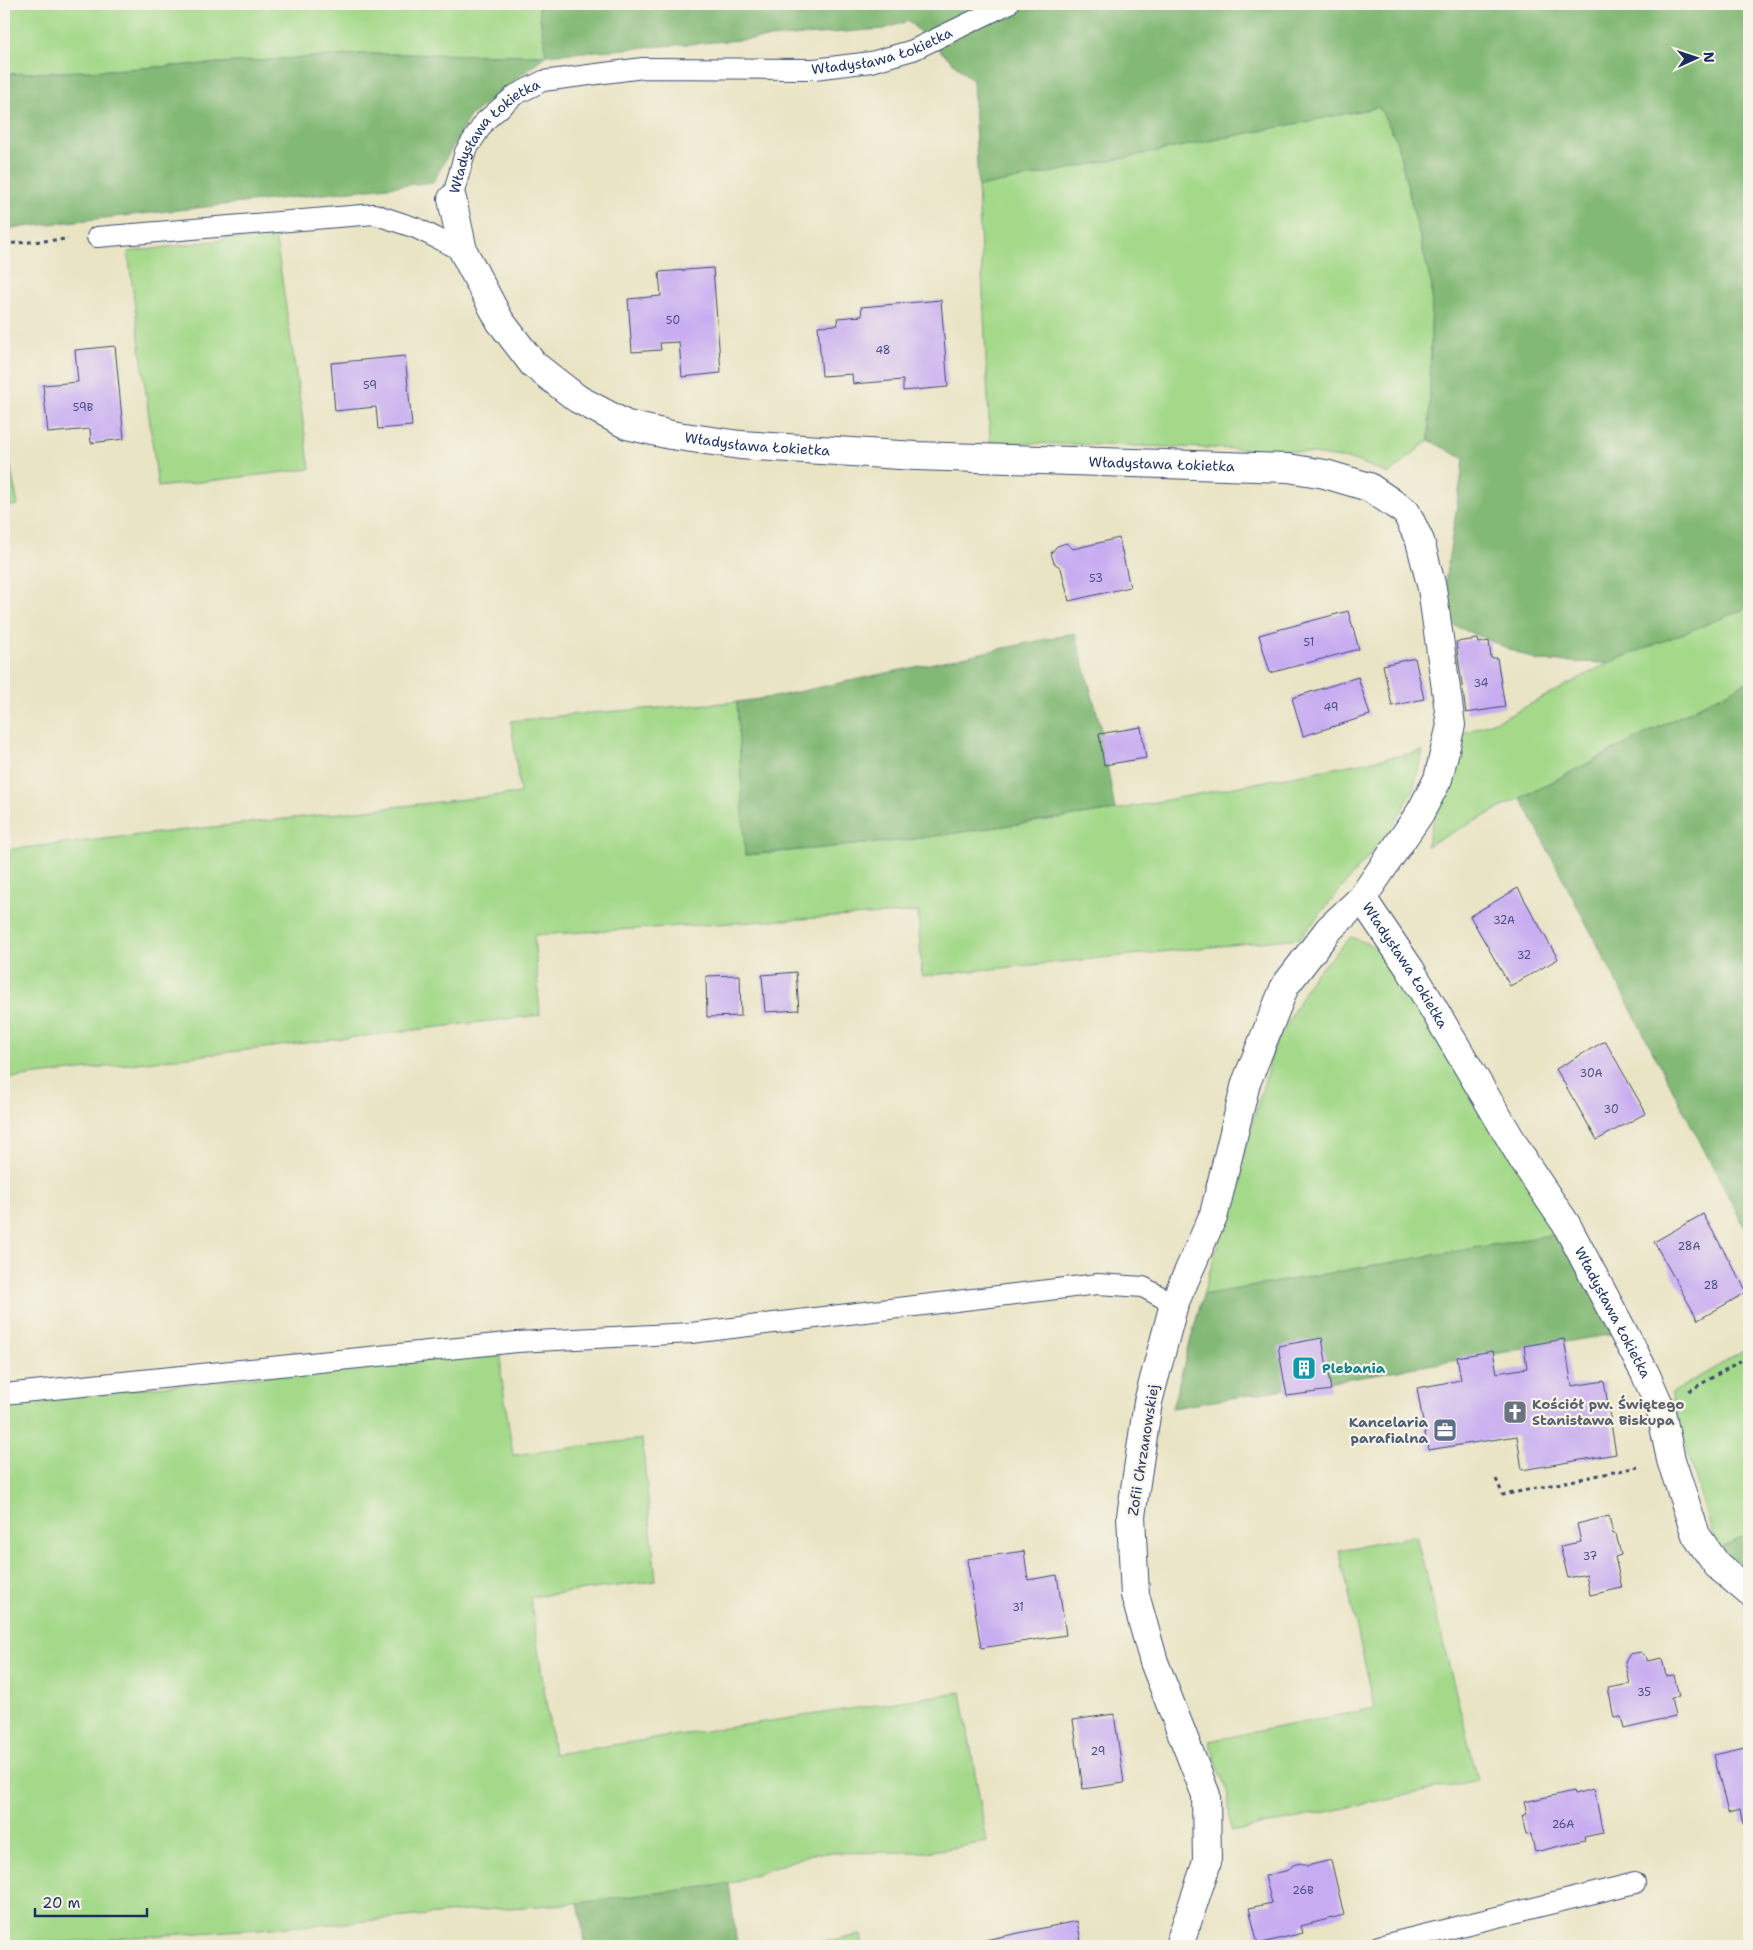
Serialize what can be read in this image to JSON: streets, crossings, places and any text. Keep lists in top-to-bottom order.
{
  "streets": {
    "street": ["Władysława Łokietka", "Zofii Chrzanowskiej"]
  },
  "crossings": [
    ["Władysława Łokietka", "Zofii Chrzanowskiej"]
  ],
  "places": {
    "building": ["Plebania"],
    "church": ["Kościół pw. Świętego Stanisława Biskupa"],
    "office": ["Kancelaria parafialna"]
  },
  "house_numbers": [
    "50",
    "48",
    "59",
    "59B",
    "53",
    "51",
    "34",
    "49",
    "32A",
    "32",
    "30A",
    "30",
    "28A",
    "28",
    "37",
    "31",
    "35",
    "29",
    "26A",
    "26B"
  ],
  "scale_bar": "20 m",
  "north": "right"
}
